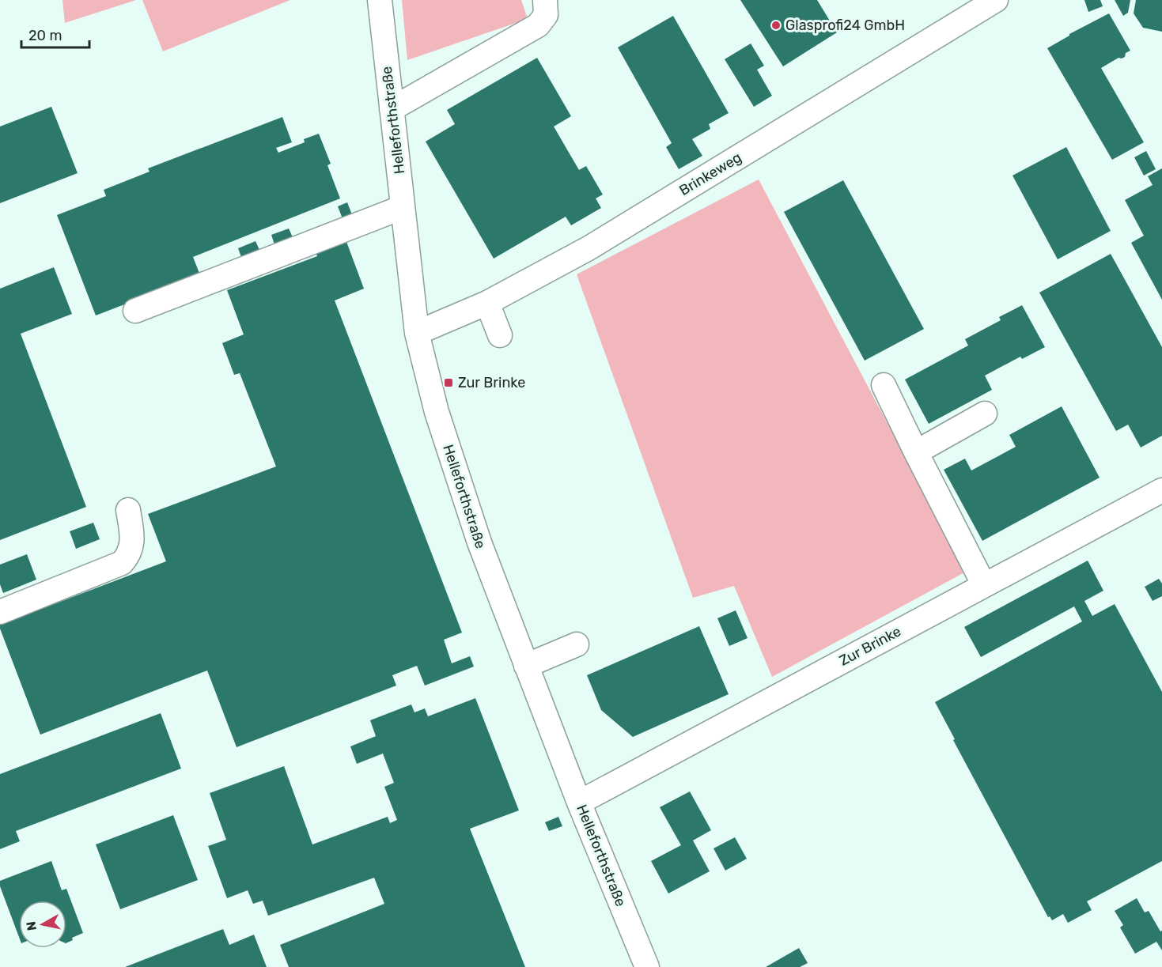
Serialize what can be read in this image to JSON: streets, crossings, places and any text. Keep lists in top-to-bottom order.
{
  "streets": {
    "street": ["Helleforthstraße", "Brinkeweg", "Zur Brinke"]
  },
  "crossings": [
    ["Helleforthstraße", "Brinkeweg"],
    ["Helleforthstraße", "Zur Brinke"]
  ],
  "places": {
    "other": ["Glasprofi24 GmbH"],
    "transit": ["Zur Brinke"]
  },
  "scale_bar": "20 m",
  "north": "left"
}
